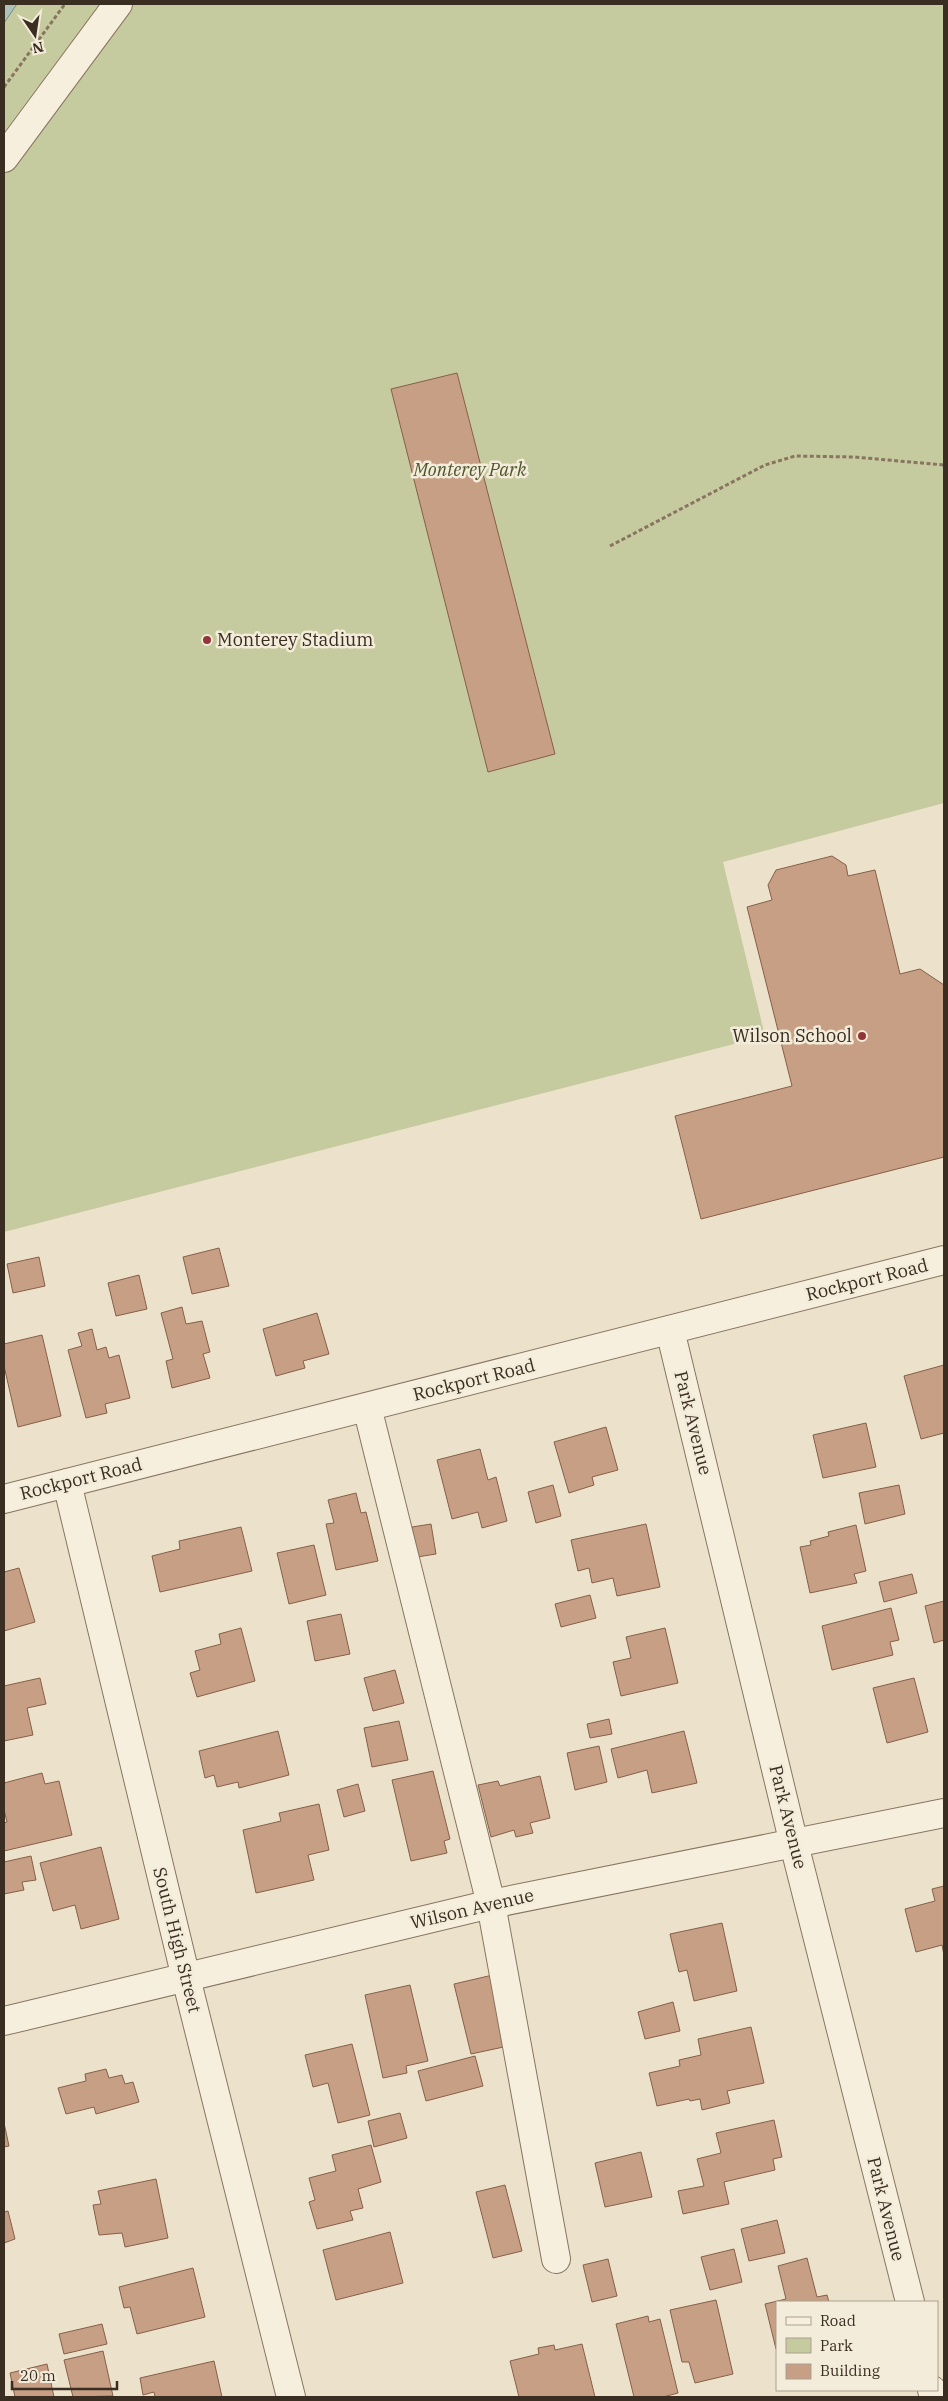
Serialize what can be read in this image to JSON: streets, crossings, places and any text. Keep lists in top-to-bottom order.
{
  "streets": {
    "street": [
      "Rockport Road",
      "Park Avenue",
      "Wilson Avenue",
      "South High Street"
    ]
  },
  "crossings": [
    ["Rockport Road", "Park Avenue"],
    ["Rockport Road", "South High Street"],
    ["Park Avenue", "Wilson Avenue"],
    ["Wilson Avenue", "South High Street"]
  ],
  "parks": ["Monterey Park"],
  "places": ["Monterey Stadium", "Wilson School"],
  "legend": ["Road", "Park", "Building"],
  "scale_bar": "20 m",
  "north": "bottom"
}
